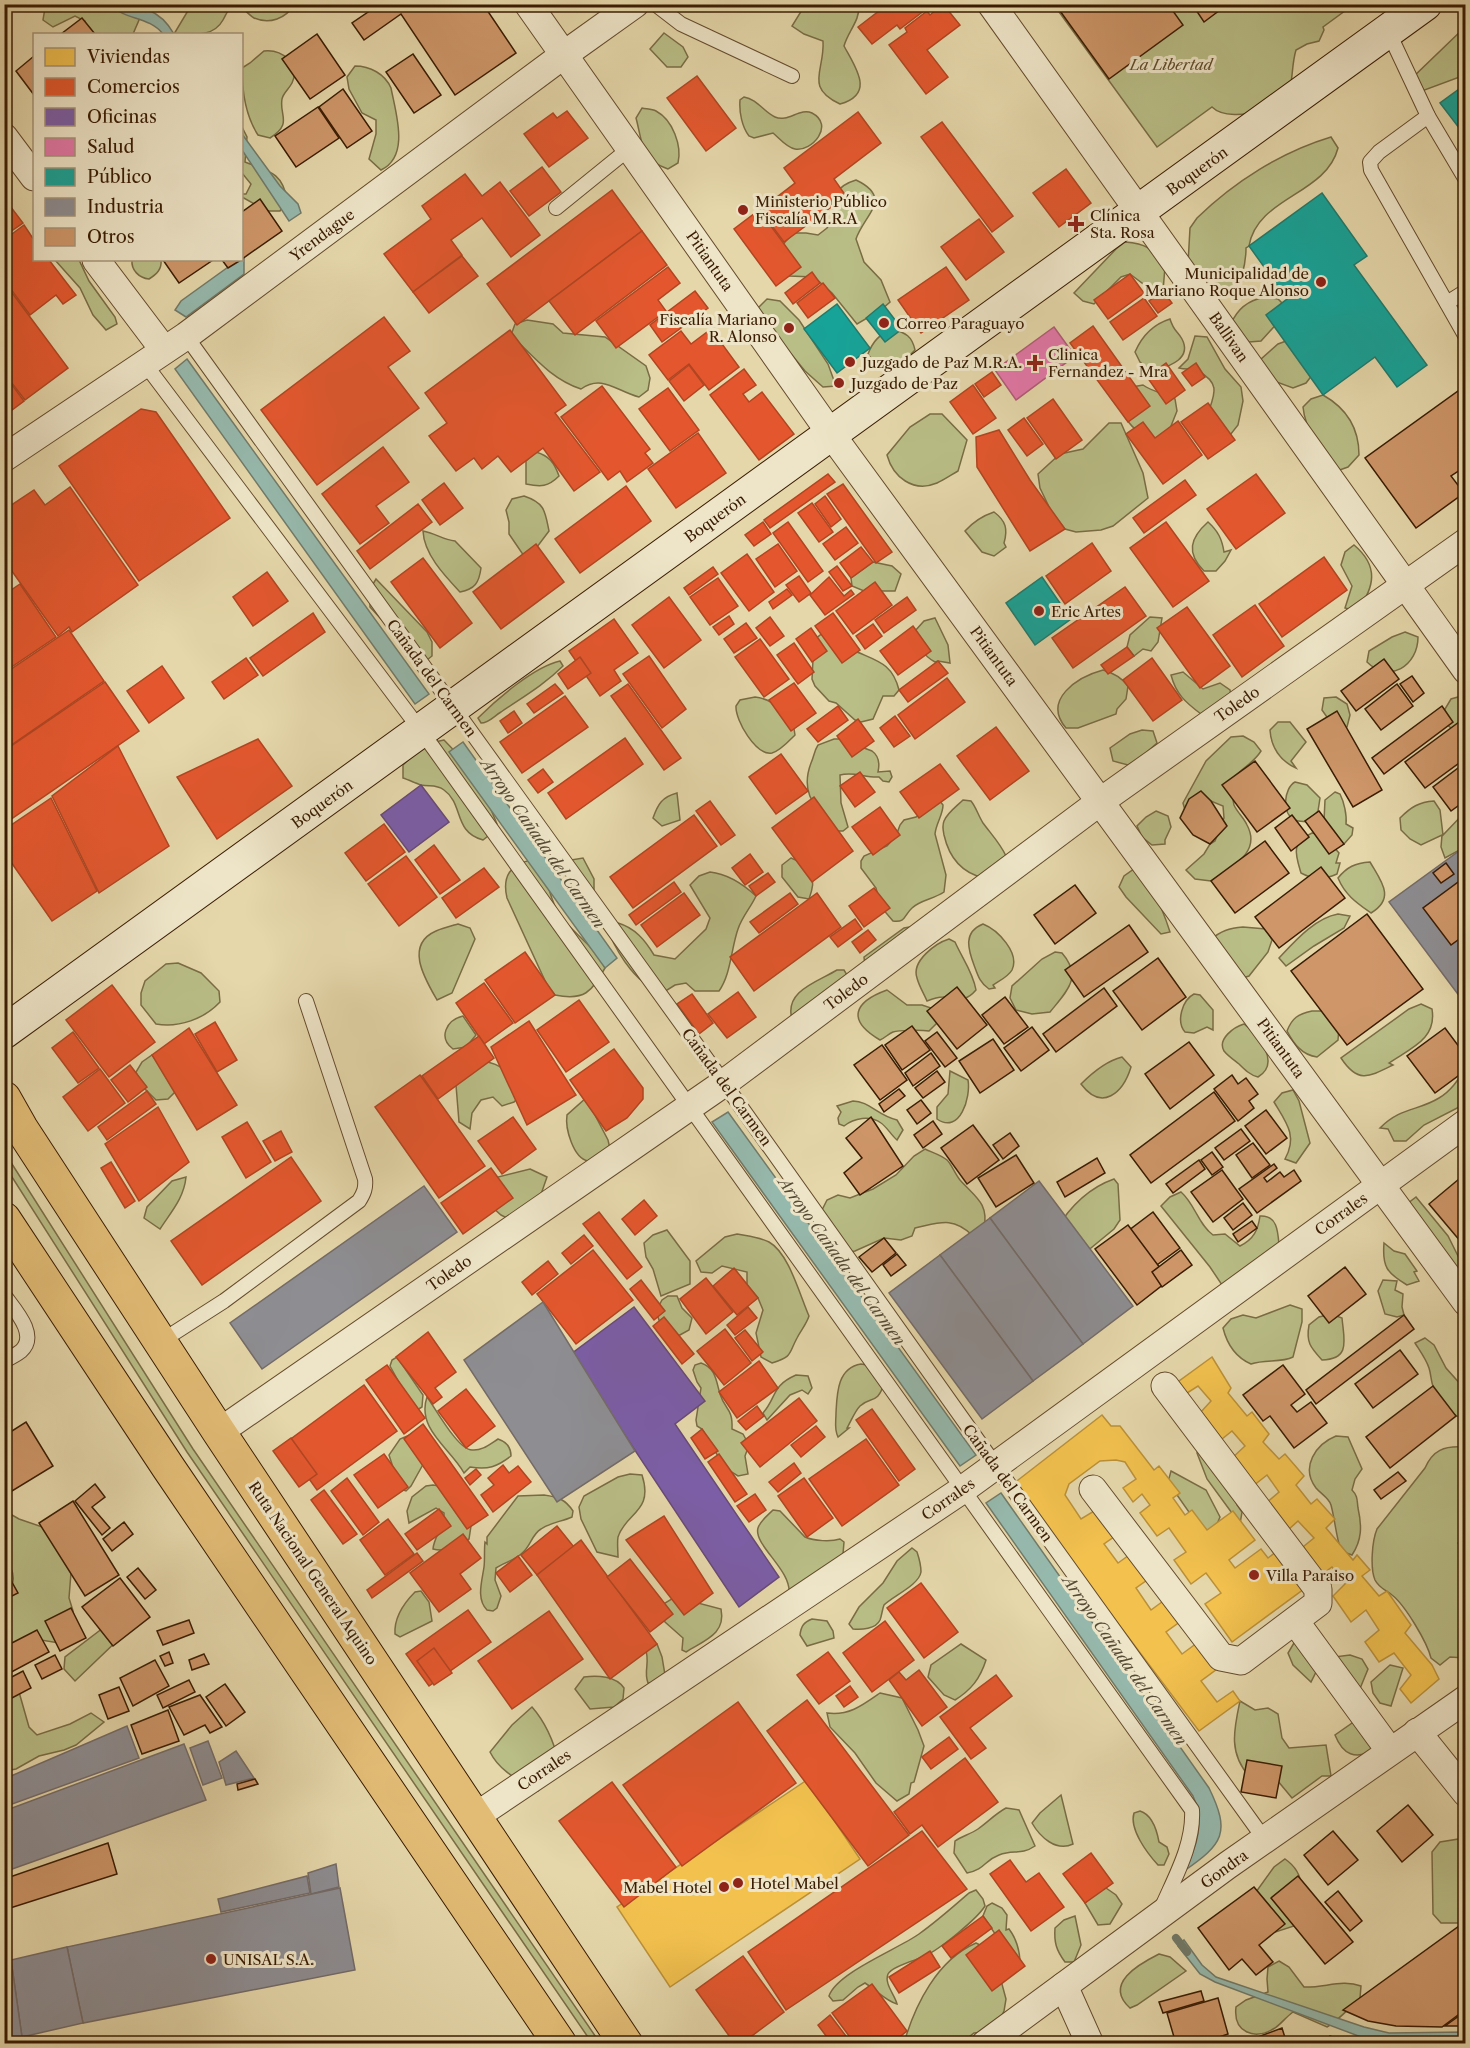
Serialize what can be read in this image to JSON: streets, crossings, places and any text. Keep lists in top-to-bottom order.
{
  "streets": {
    "highway": ["Ruta Nacional General Aquino"],
    "street": [
      "Boquerón",
      "Yrendague",
      "Pitiantuta",
      "Ballivan",
      "Cañada del Carmen",
      "Toledo",
      "Corrales",
      "Gondra"
    ]
  },
  "crossings": [
    ["Boquerón", "Pitiantuta"],
    ["Boquerón", "Ballivan"],
    ["Boquerón", "Cañada del Carmen"],
    ["Yrendague", "Pitiantuta"],
    ["Yrendague", "Cañada del Carmen"],
    ["Pitiantuta", "Toledo"],
    ["Pitiantuta", "Corrales"],
    ["Ballivan", "Toledo"],
    ["Cañada del Carmen", "Toledo"],
    ["Cañada del Carmen", "Corrales"],
    ["Cañada del Carmen", "Gondra"],
    ["Toledo", "Ruta Nacional General Aquino"],
    ["Corrales", "Ruta Nacional General Aquino"]
  ],
  "water": ["Arroyo Cañada del Carmen"],
  "parks": ["La Libertad"],
  "places": {
    "other": [
      "Ministerio Público Fiscalía M.R.A",
      "Municipalidad de Mariano Roque Alonso",
      "Correo Paraguayo",
      "Fiscalía Mariano R. Alonso",
      "Juzgado de Paz M.R.A.",
      "Juzgado de Paz",
      "Eric Artes",
      "Villa Paraiso",
      "Hotel Mabel",
      "Mabel Hotel",
      "UNISAL S.A."
    ],
    "health": ["Clínica Sta. Rosa", "Clinica Fernandez - Mra"]
  },
  "legend": [
    "Viviendas",
    "Comercios",
    "Oficinas",
    "Salud",
    "Público",
    "Industria",
    "Otros"
  ]
}
